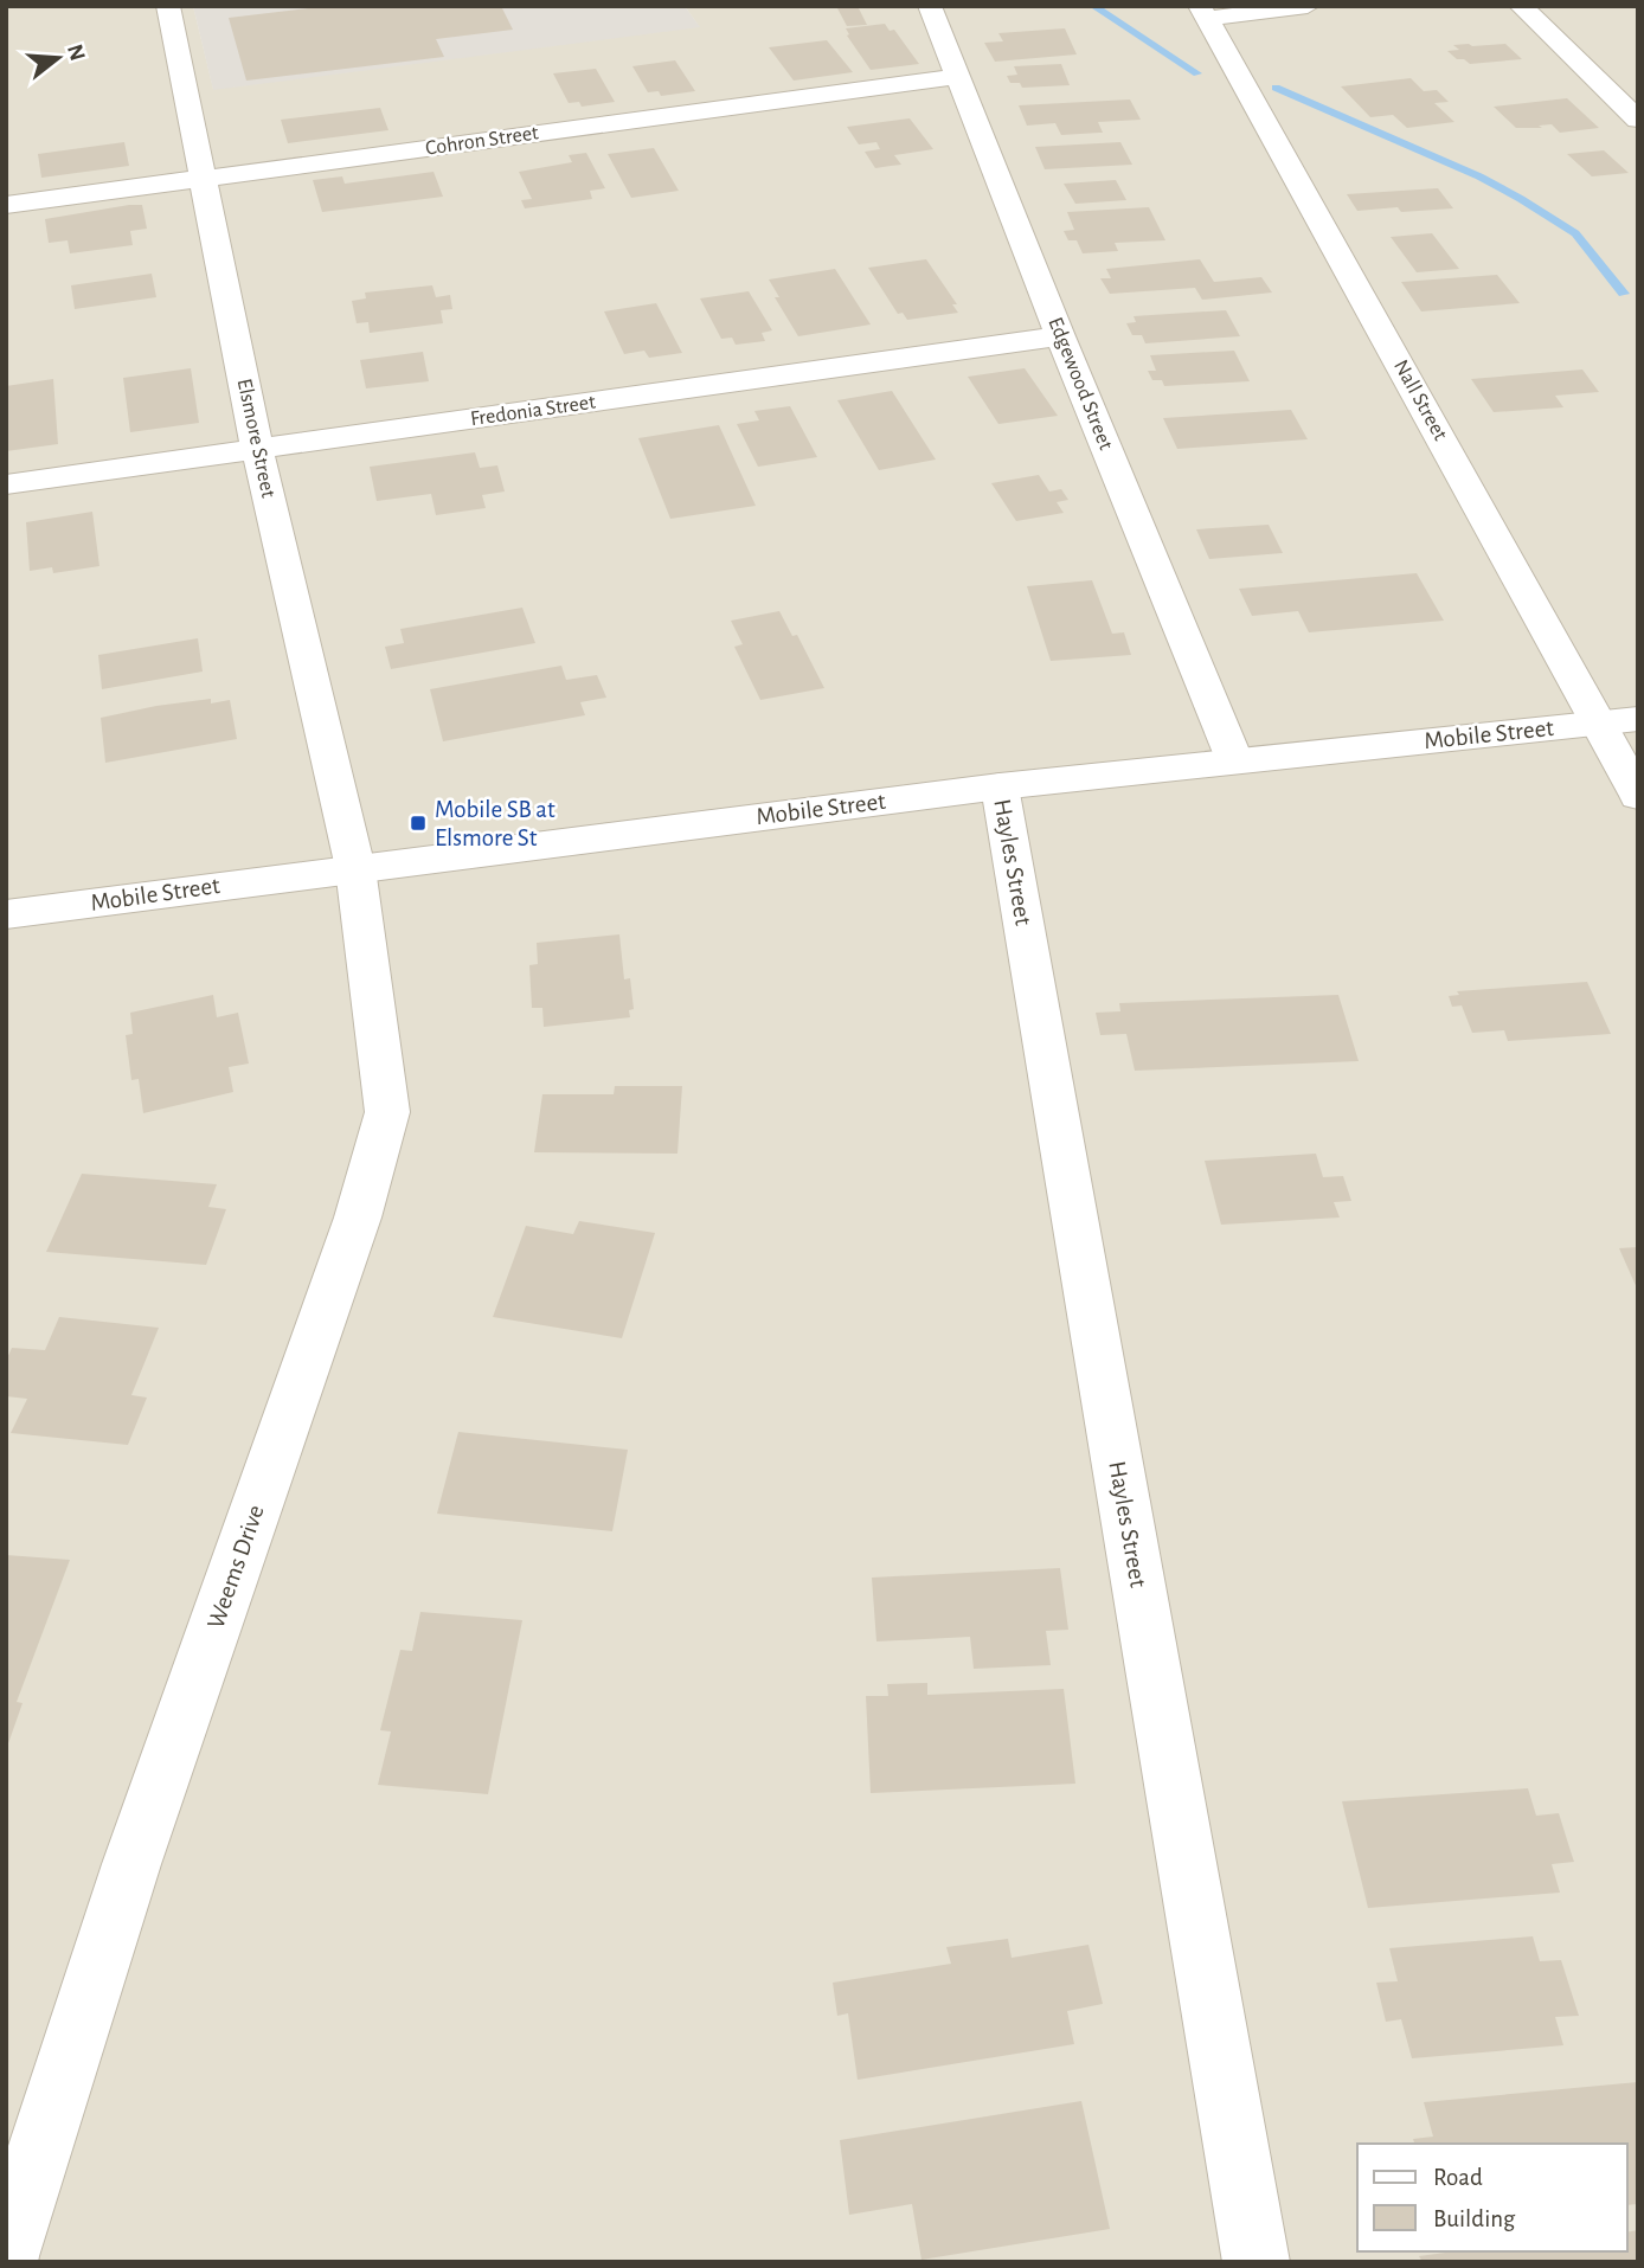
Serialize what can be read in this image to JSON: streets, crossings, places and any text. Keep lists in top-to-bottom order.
{
  "streets": {
    "street": [
      "Cohron Street",
      "Edgewood Street",
      "Nall Street",
      "Fredonia Street",
      "Elsmore Street",
      "Mobile Street",
      "Hayles Street",
      "Weems Drive"
    ]
  },
  "crossings": [
    ["Cohron Street", "Edgewood Street"],
    ["Cohron Street", "Elsmore Street"],
    ["Edgewood Street", "Fredonia Street"],
    ["Edgewood Street", "Mobile Street"],
    ["Nall Street", "Mobile Street"],
    ["Fredonia Street", "Elsmore Street"],
    ["Elsmore Street", "Mobile Street"],
    ["Elsmore Street", "Weems Drive"],
    ["Mobile Street", "Hayles Street"],
    ["Mobile Street", "Weems Drive"]
  ],
  "places": {
    "transit": ["Mobile SB at Elsmore St"]
  },
  "legend": ["Road", "Building"],
  "north": "right"
}
